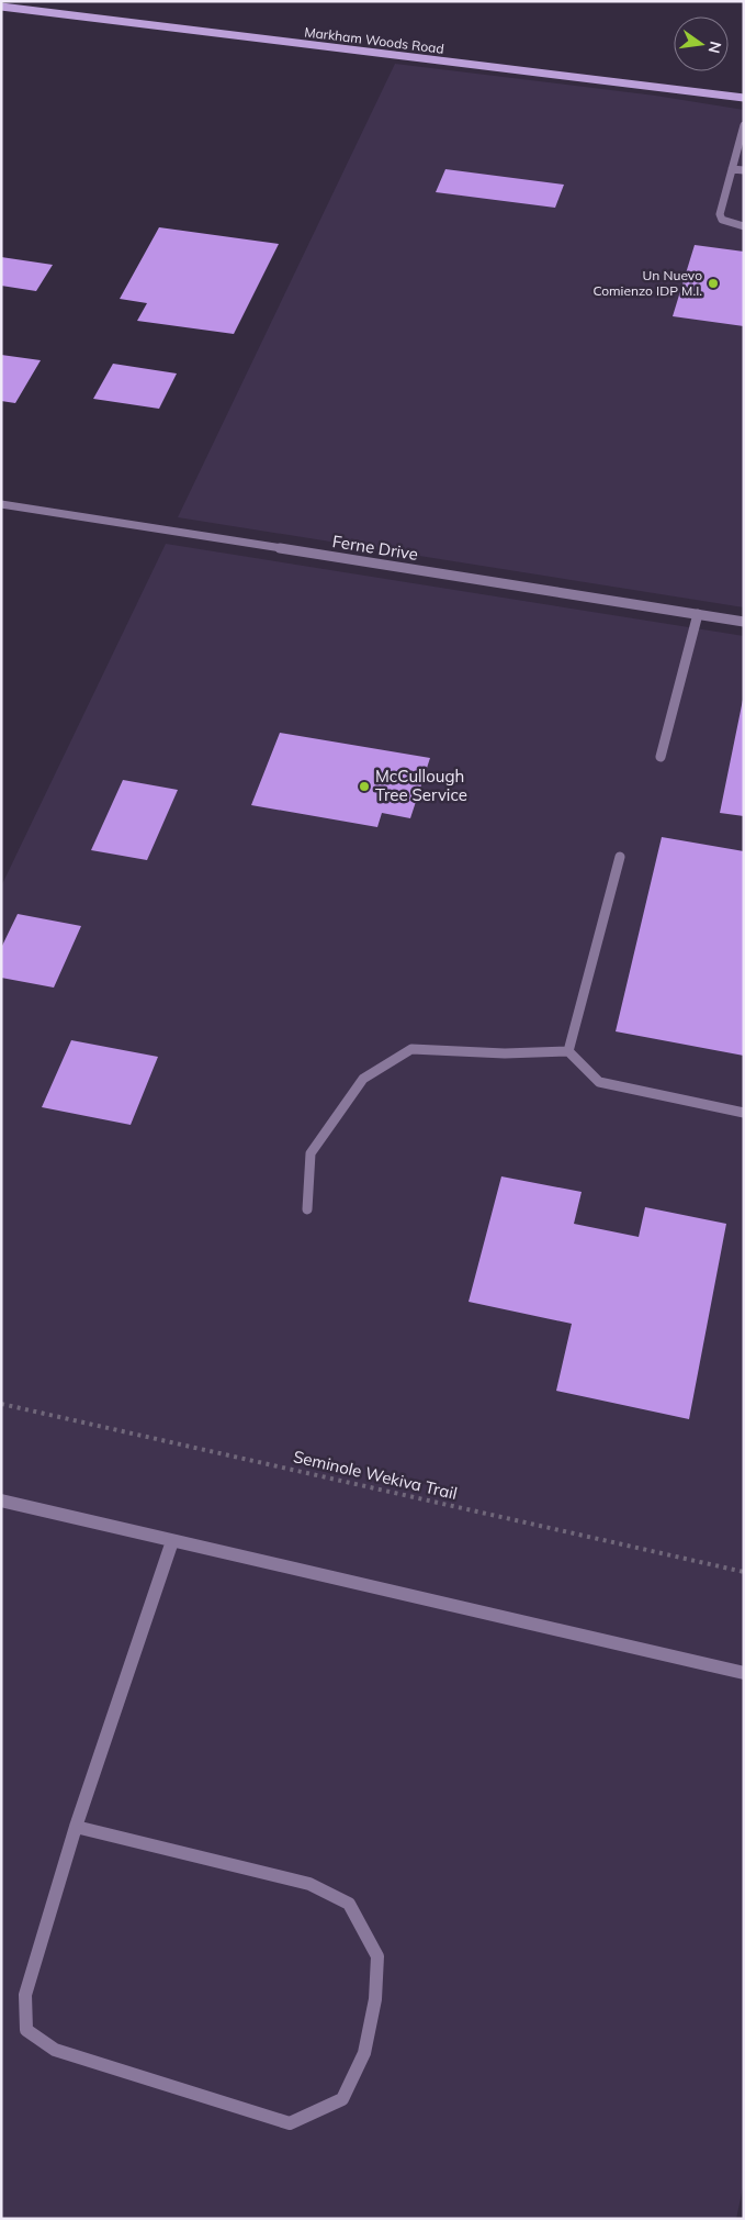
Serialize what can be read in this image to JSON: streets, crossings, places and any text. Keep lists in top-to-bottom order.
{
  "streets": {
    "main road": ["Markham Woods Road"],
    "street": ["Ferne Drive"],
    "path": ["Seminole Wekiva Trail"]
  },
  "places": ["Un Nuevo Comienzo IDP M.I.", "McCullough Tree Service"],
  "north": "right"
}
